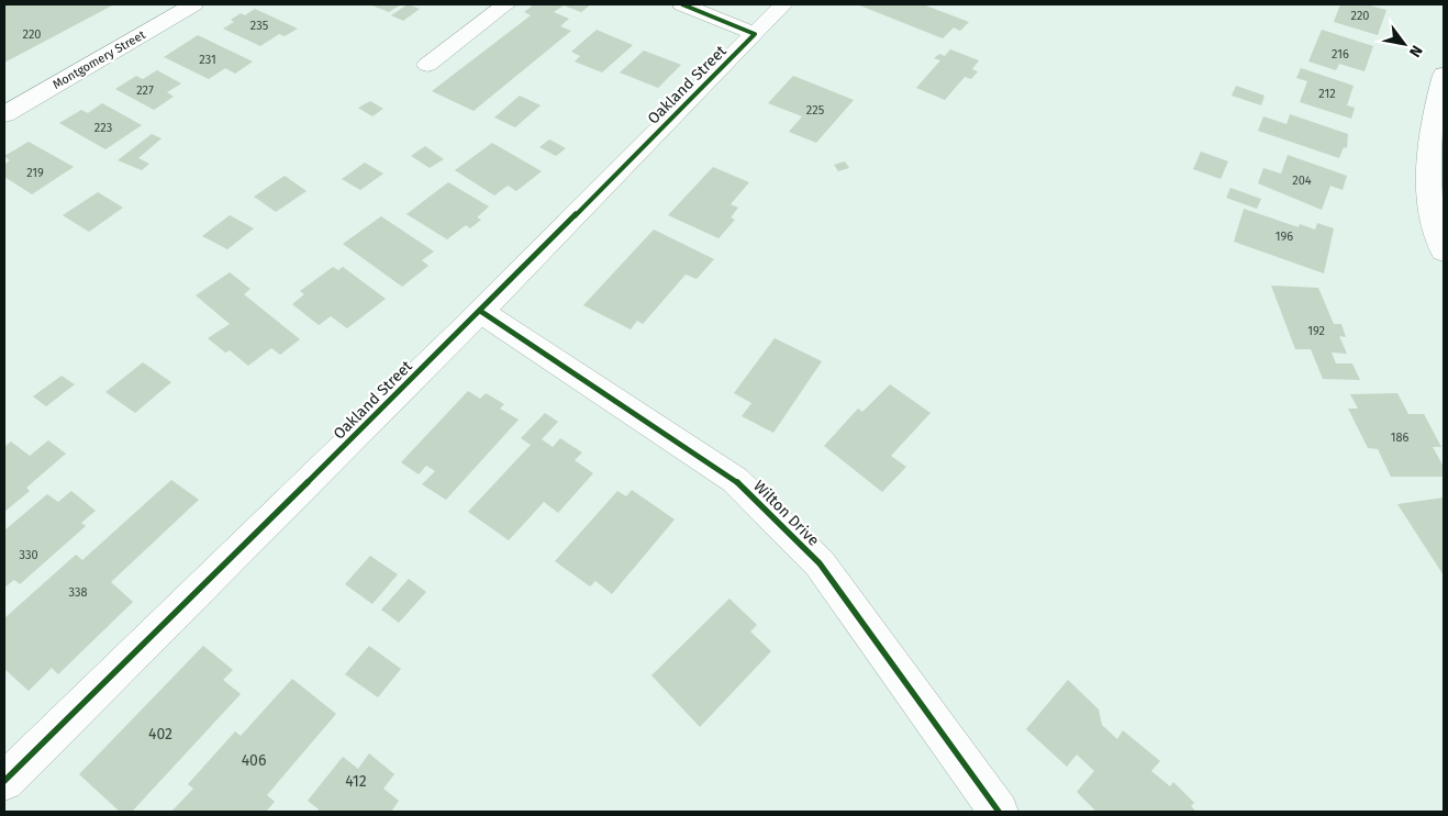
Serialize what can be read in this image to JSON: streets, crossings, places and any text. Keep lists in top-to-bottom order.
{
  "streets": {
    "street": ["Montgomery Street", "Oakland Street", "Wilton Drive"]
  },
  "crossings": [
    ["Oakland Street", "Wilton Drive"]
  ],
  "house_numbers": [
    "220",
    "235",
    "220",
    "216",
    "231",
    "227",
    "212",
    "225",
    "223",
    "219",
    "204",
    "196",
    "192",
    "186",
    "330",
    "338",
    "402",
    "406",
    "412"
  ],
  "north": "bottom right"
}
